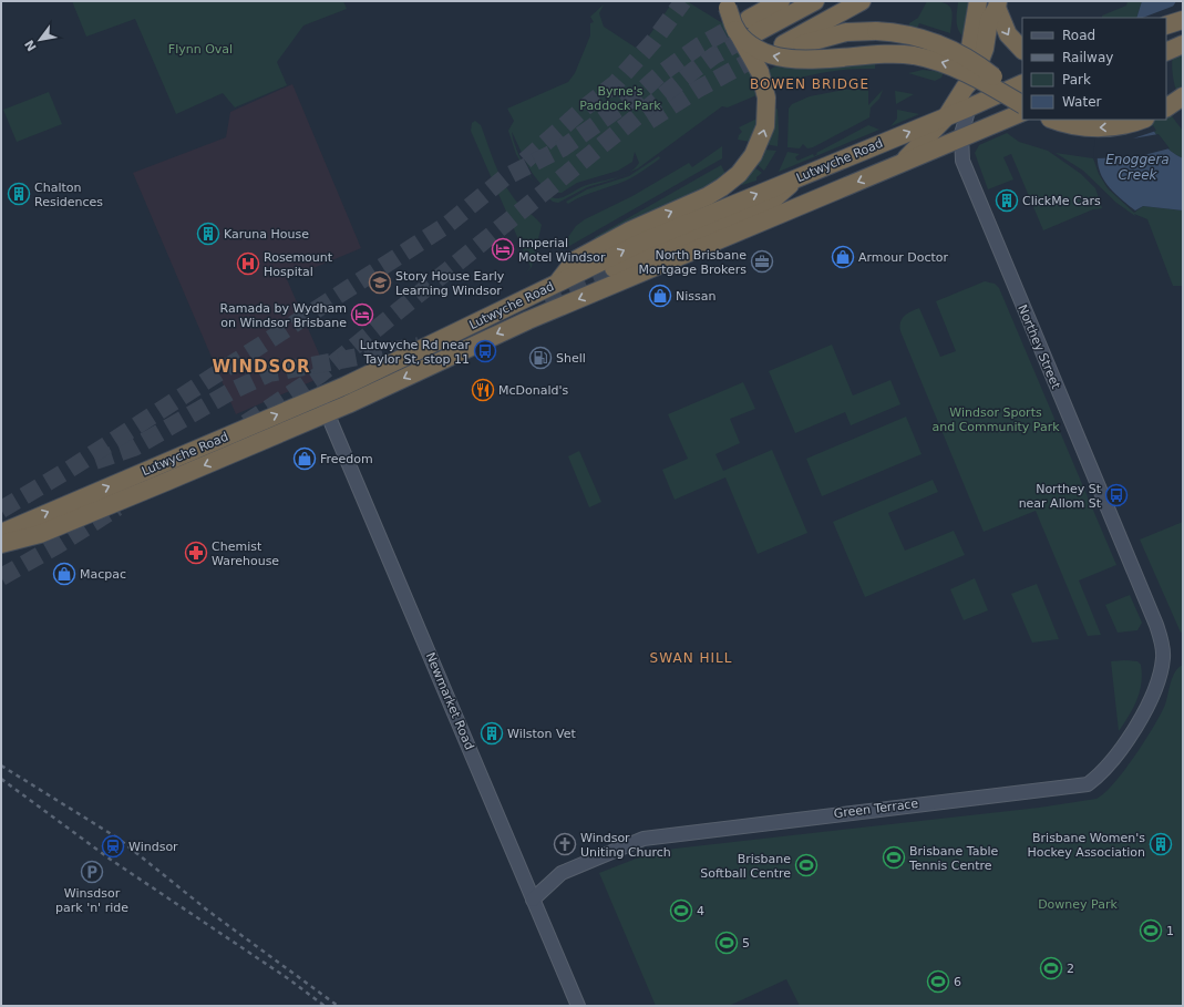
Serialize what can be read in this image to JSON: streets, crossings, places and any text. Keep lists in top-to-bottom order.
{
  "streets": {
    "highway": ["Lutwyche Road"],
    "street": ["Northey Street", "Newmarket Road", "Green Terrace"]
  },
  "crossings": [
    ["Lutwyche Road", "Northey Street"],
    ["Lutwyche Road", "Newmarket Road"],
    ["Northey Street", "Green Terrace"],
    ["Newmarket Road", "Green Terrace"]
  ],
  "districts": ["BOWEN BRIDGE", "WINDSOR", "SWAN HILL"],
  "water": ["Enoggera Creek"],
  "parks": [
    "Flynn Oval",
    "Byrne's Paddock Park",
    "Windsor Sports and Community Park",
    "Downey Park"
  ],
  "places": {
    "building": [
      "Chalton Residences",
      "ClickMe Cars",
      "Karuna House",
      "Wilston Vet",
      "Brisbane Women's Hockey Association"
    ],
    "hotel": ["Imperial Motel Windsor", "Ramada by Wydham on Windsor Brisbane"],
    "shop": [
      "Armour Doctor",
      "Nissan",
      "Freedom",
      "Macpac"
    ],
    "office": ["North Brisbane Mortgage Brokers"],
    "hospital": ["Rosemount Hospital"],
    "school or university": ["Story House Early Learning Windsor"],
    "bus stop": ["Lutwyche Rd near Taylor St, stop 11", "Northey St near Allom St"],
    "fuel station": ["Shell"],
    "restaurant": ["McDonald's"],
    "pharmacy": ["Chemist Warehouse"],
    "church": ["Windsor Uniting Church"],
    "station": ["Windsor"],
    "sports": [
      "Brisbane Table Tennis Centre",
      "Brisbane Softball Centre",
      "4",
      "1",
      "5",
      "2",
      "6"
    ],
    "parking": ["Winsdsor park 'n' ride"]
  },
  "legend": [
    "Road",
    "Railway",
    "Park",
    "Water"
  ],
  "north": "bottom left"
}
